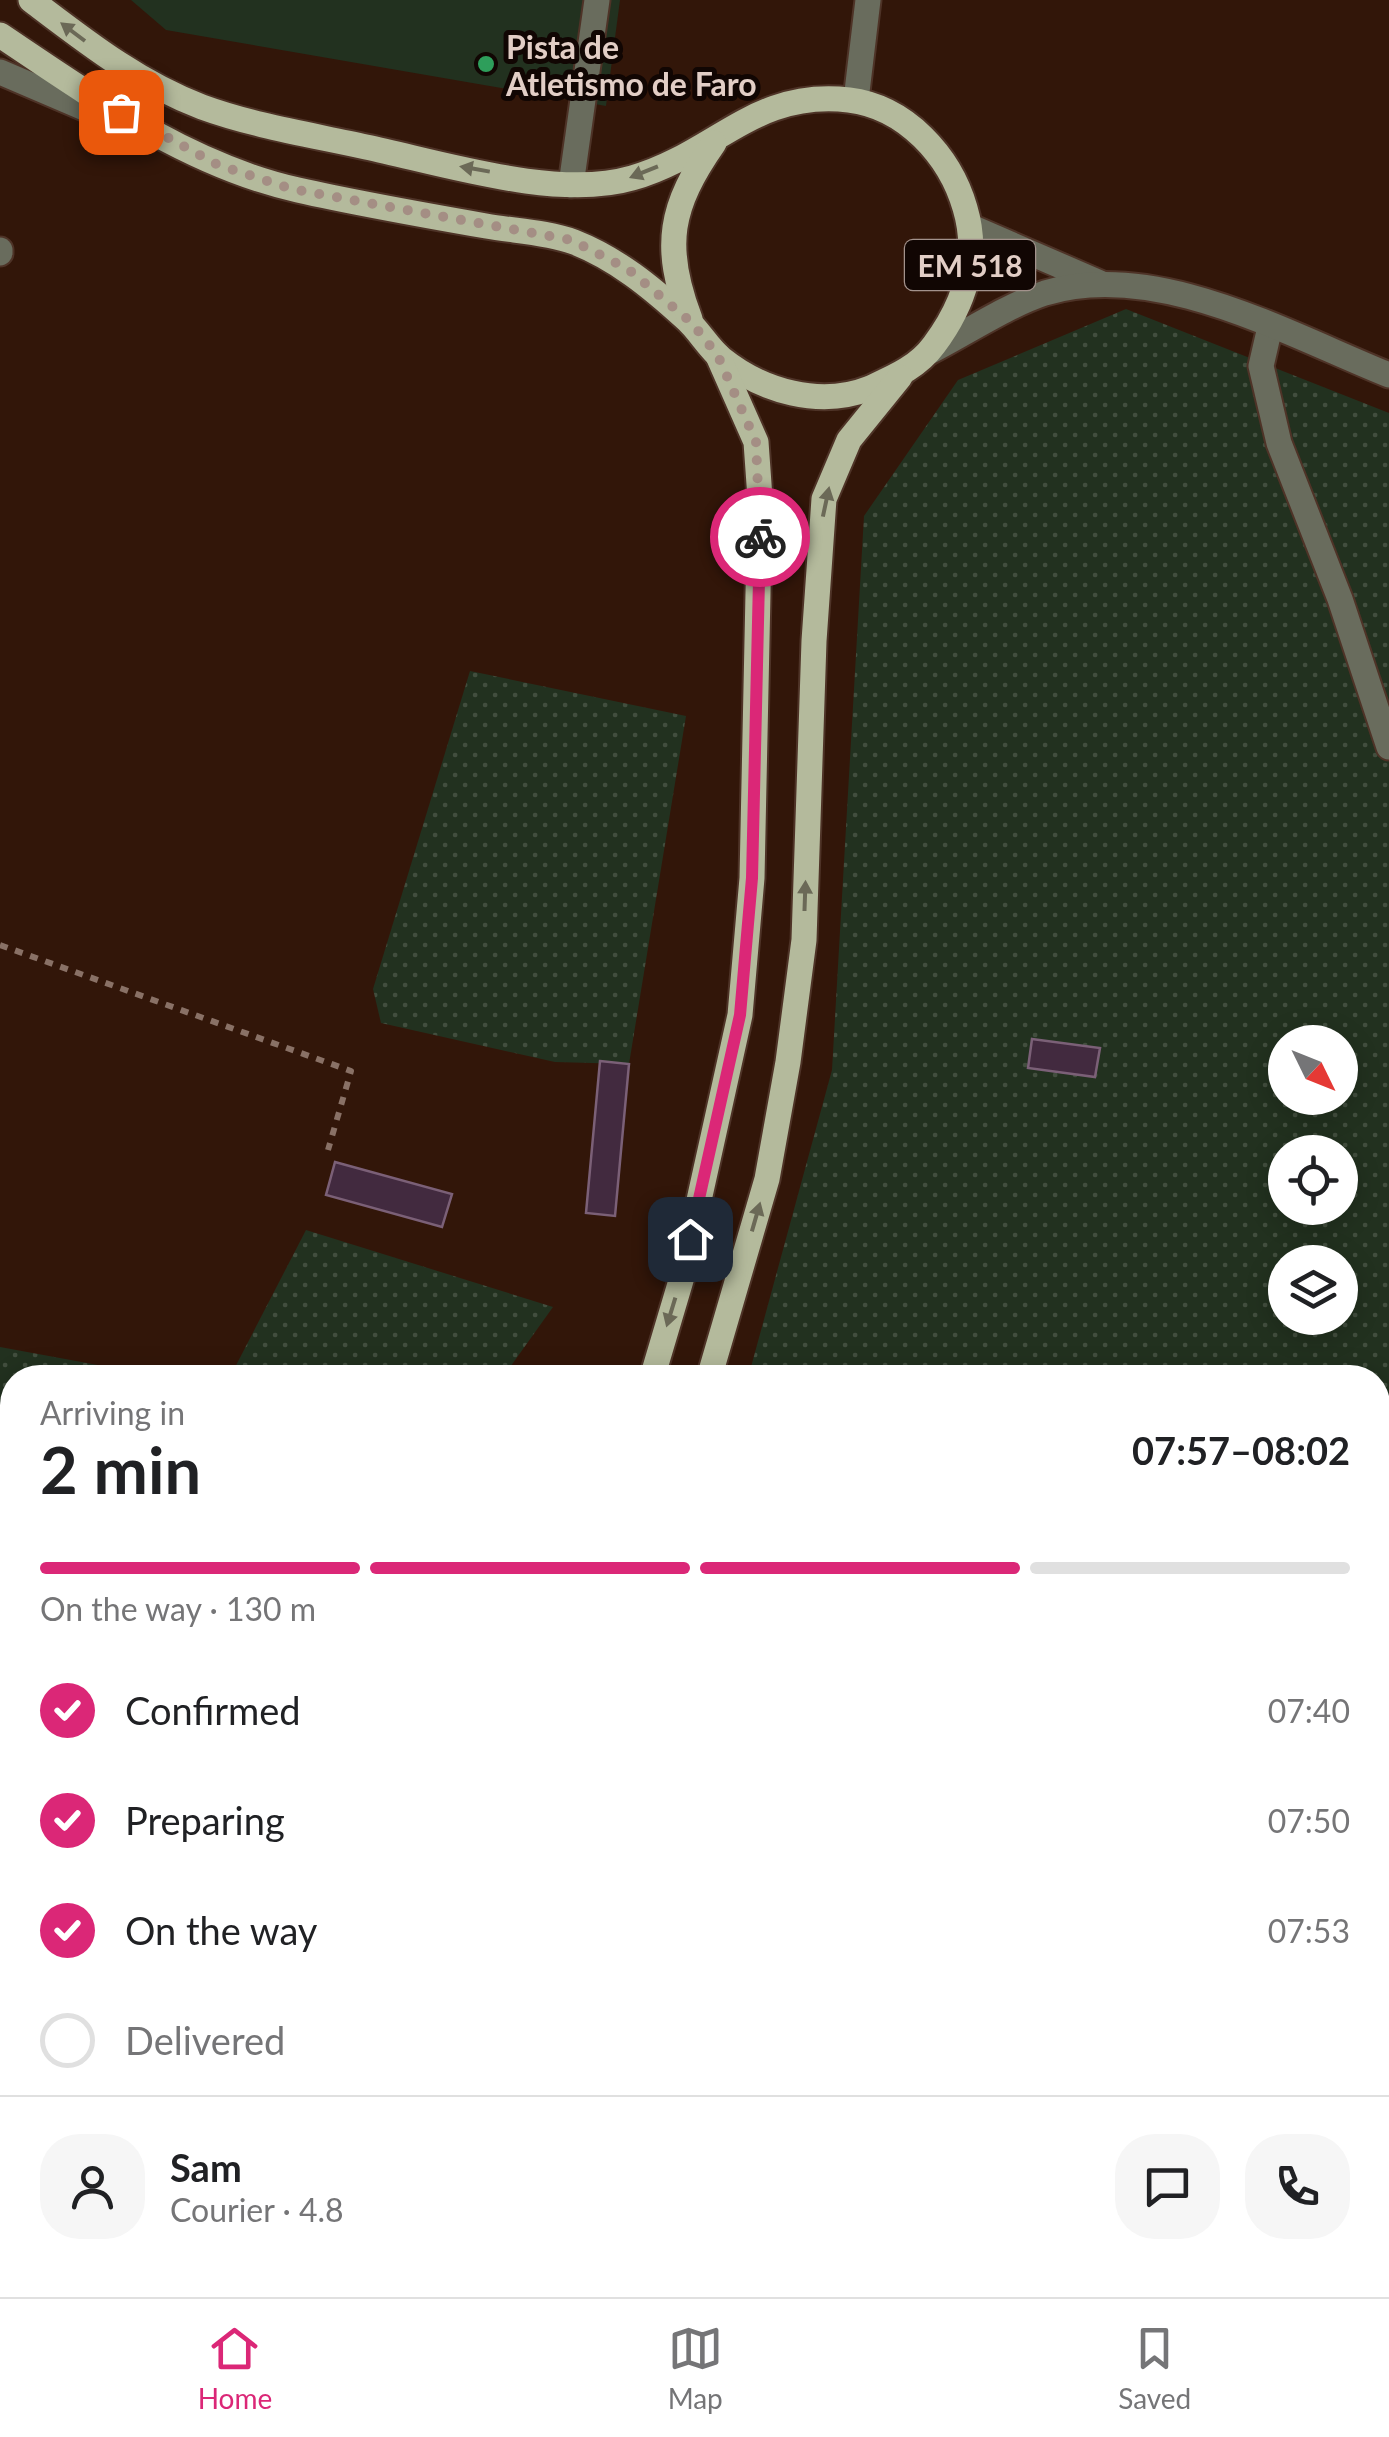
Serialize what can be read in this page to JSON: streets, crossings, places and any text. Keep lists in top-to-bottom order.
{
  "streets": {
    "main road": ["EM 518"]
  },
  "places": ["Pista de Atletismo de Faro"],
  "north": "bottom right",
  "page": {
    "heading": ["2 min", "Arriving in", "07:57–08:02"],
    "panel": ["Sam", "Courier · 4.8"],
    "bar": "On the way · 130 m",
    "list": [
      ["Confirmed", "07:40"],
      ["Preparing", "07:50"],
      ["On the way", "07:53"],
      "Delivered"
    ],
    "tabs": ["Home", "Map", "Saved"]
  }
}
